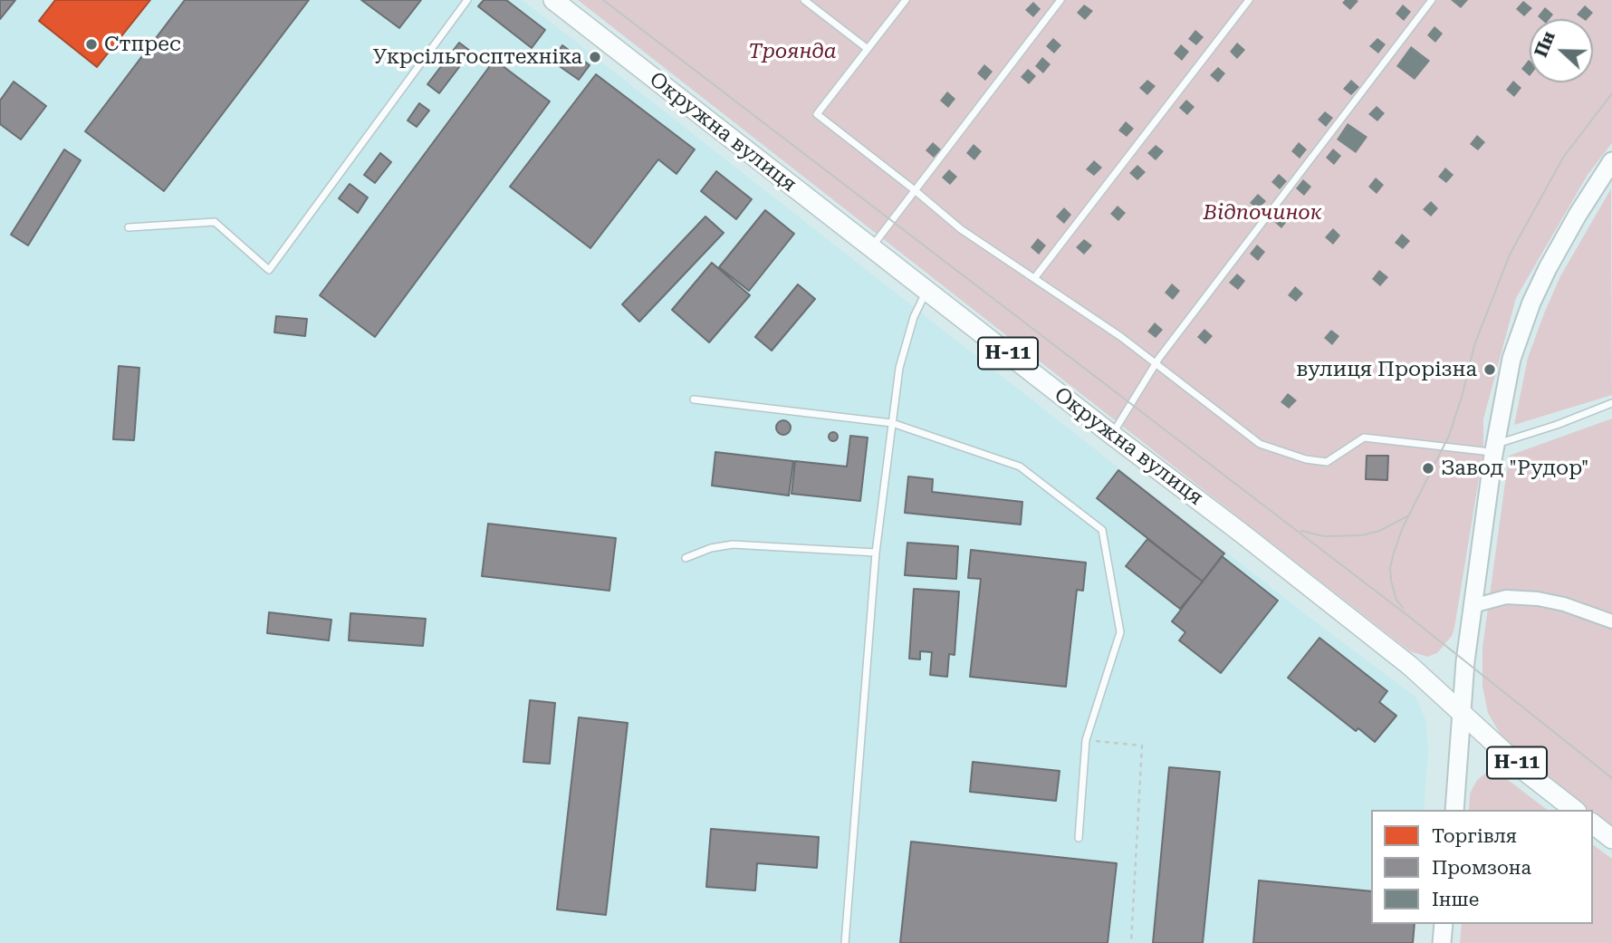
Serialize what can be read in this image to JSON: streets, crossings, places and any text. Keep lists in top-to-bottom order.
{
  "streets": {
    "main road": ["Окружна вулиця", "Н-11"]
  },
  "crossings": [
    ["Окружна вулиця", "Н-11"]
  ],
  "parks": ["Троянда", "Відпочинок"],
  "places": [
    "Стпрес",
    "Укрсільгосптехніка",
    "вулиця Прорізна",
    "Завод \"Рудор\""
  ],
  "legend": ["Торгівля", "Промзона", "Інше"],
  "north": "left"
}
